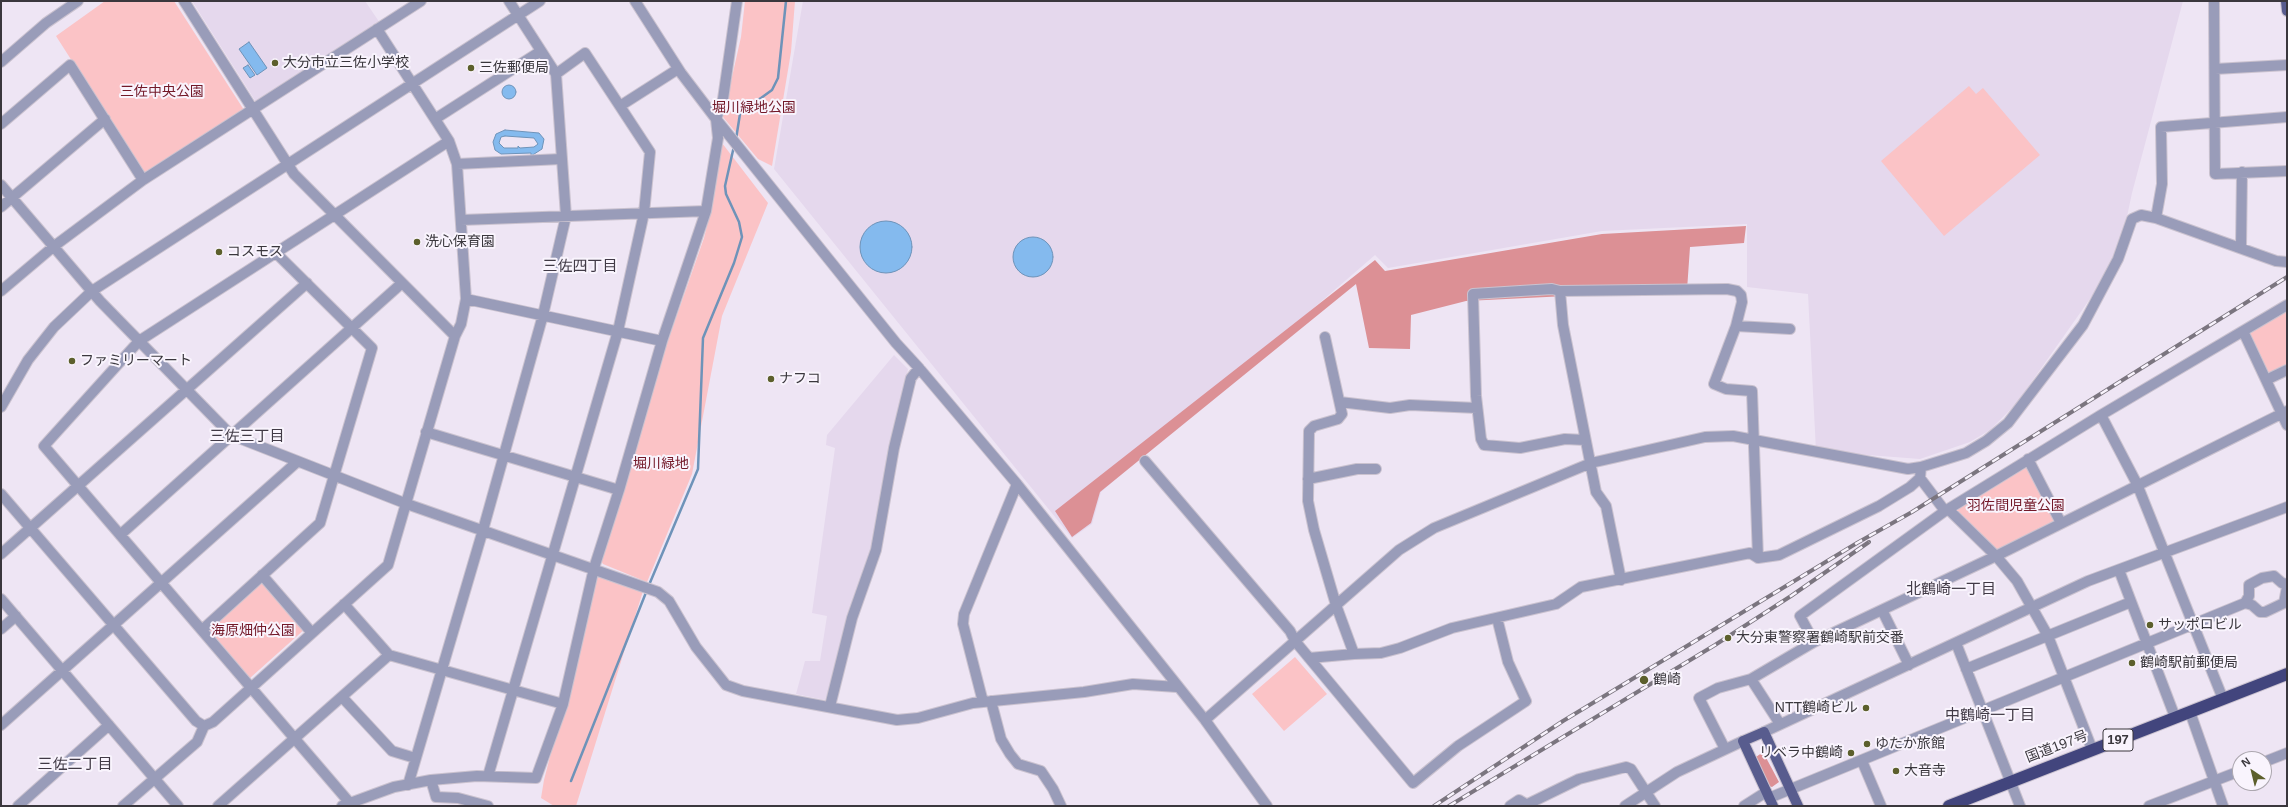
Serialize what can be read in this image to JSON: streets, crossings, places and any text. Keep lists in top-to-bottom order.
{
  "streets": {
    "highway": ["197", "国道197号"]
  },
  "districts": [
    "三佐四丁目",
    "三佐三丁目",
    "北鶴崎一丁目",
    "中鶴崎一丁目",
    "三佐二丁目"
  ],
  "parks": [
    "三佐中央公園",
    "堀川緑地公園",
    "堀川緑地",
    "羽佐間児童公園",
    "海原畑仲公園"
  ],
  "places": [
    "大分市立三佐小学校",
    "三佐郵便局",
    "洗心保育園",
    "コスモス",
    "ファミリーマート",
    "ナフコ",
    "サッポロビル",
    "大分東警察署鶴崎駅前交番",
    "鶴崎駅前郵便局",
    "鶴崎",
    "NTT鶴崎ビル",
    "ゆたか旅館",
    "リベラ中鶴崎",
    "大音寺"
  ],
  "north": "top left"
}
